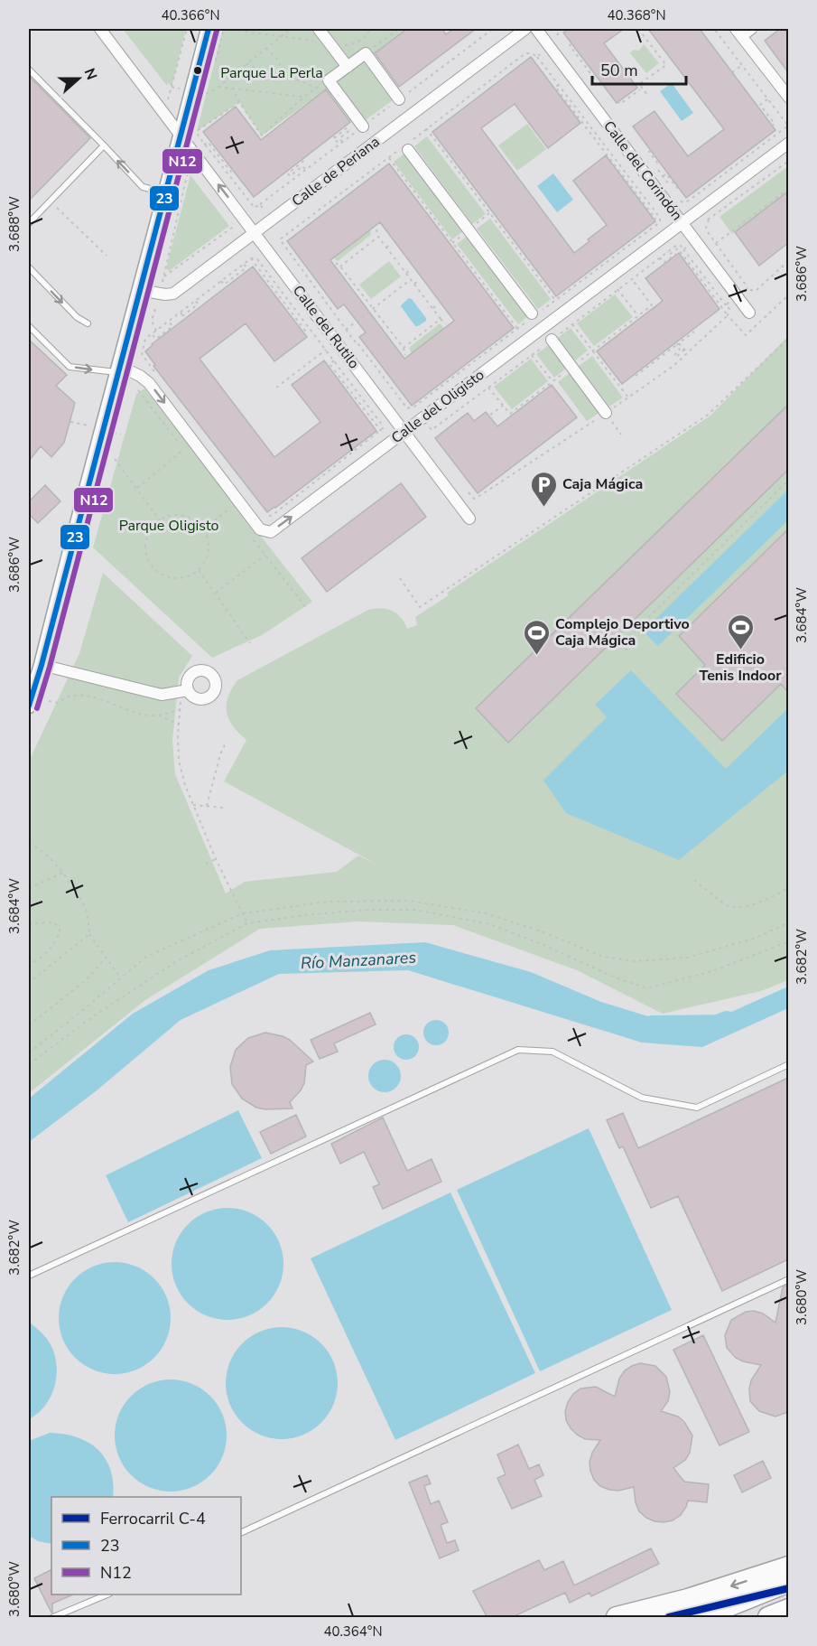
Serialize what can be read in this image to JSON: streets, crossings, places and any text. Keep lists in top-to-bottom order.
{
  "streets": {
    "street": [
      "Calle del Corindón",
      "Calle de Periana",
      "Calle del Rutilo",
      "Calle del Oligisto"
    ]
  },
  "crossings": [
    ["Calle del Corindón", "Calle del Oligisto"],
    ["Calle de Periana", "Calle del Rutilo"],
    ["Calle del Rutilo", "Calle del Oligisto"]
  ],
  "water": ["Río Manzanares"],
  "parks": ["Parque La Perla", "Parque Oligisto"],
  "places": {
    "parking": ["Caja Mágica"],
    "sports": ["Edificio Tenis Indoor", "Complejo Deportivo Caja Mágica"]
  },
  "lines": ["transit line 23", "transit line N12", "rail line C-4"],
  "legend": ["Ferrocarril C-4", "23", "N12"],
  "scale_bar": "50 m",
  "north": "right",
  "coordinates": [
    "40.366°N",
    "40.368°N",
    "3.688°W",
    "3.686°W",
    "3.684°W",
    "3.682°W",
    "3.680°W",
    "40.364°N"
  ]
}
